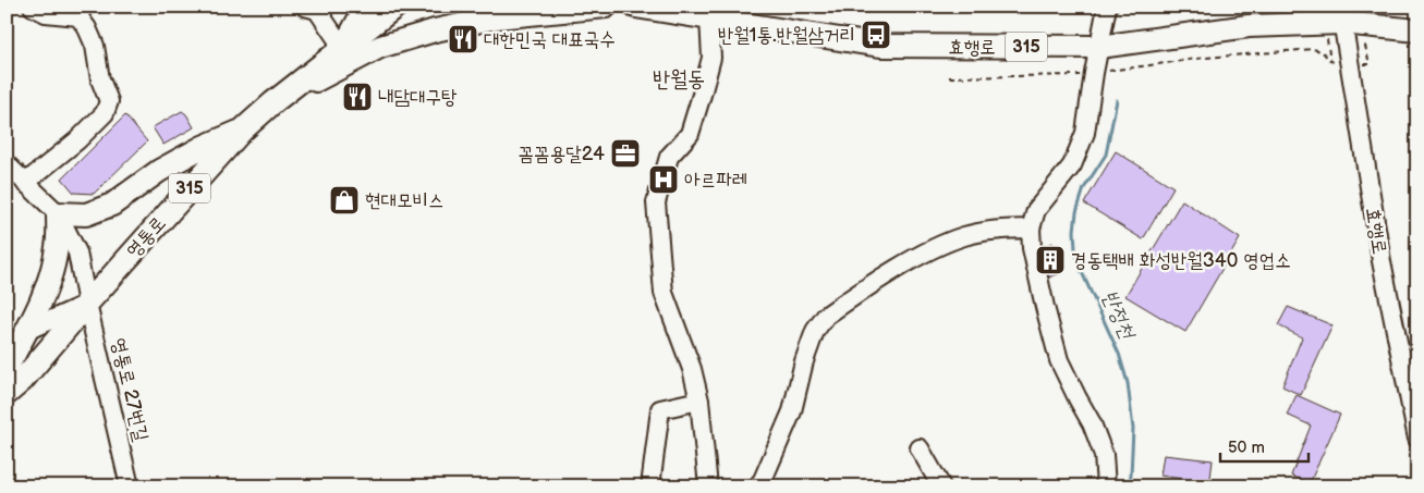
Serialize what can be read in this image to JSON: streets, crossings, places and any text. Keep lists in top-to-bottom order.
{
  "streets": {
    "main road": ["효행로", "315", "영통로"],
    "street": ["영통로 27번길"]
  },
  "crossings": [
    ["315", "영통로"],
    ["영통로", "영통로 27번길"]
  ],
  "districts": ["반월동"],
  "water": ["반정천"],
  "places": {
    "bus stop": ["반월1통.반월삼거리"],
    "restaurant": ["대한민국 대표국수", "내담대구탕"],
    "office": ["꼼꼼용달24"],
    "hospital": ["아르파레"],
    "shop": ["현대모비스"],
    "building": ["경동택배 화성반월340 영업소"]
  },
  "scale_bar": "50 m"
}
